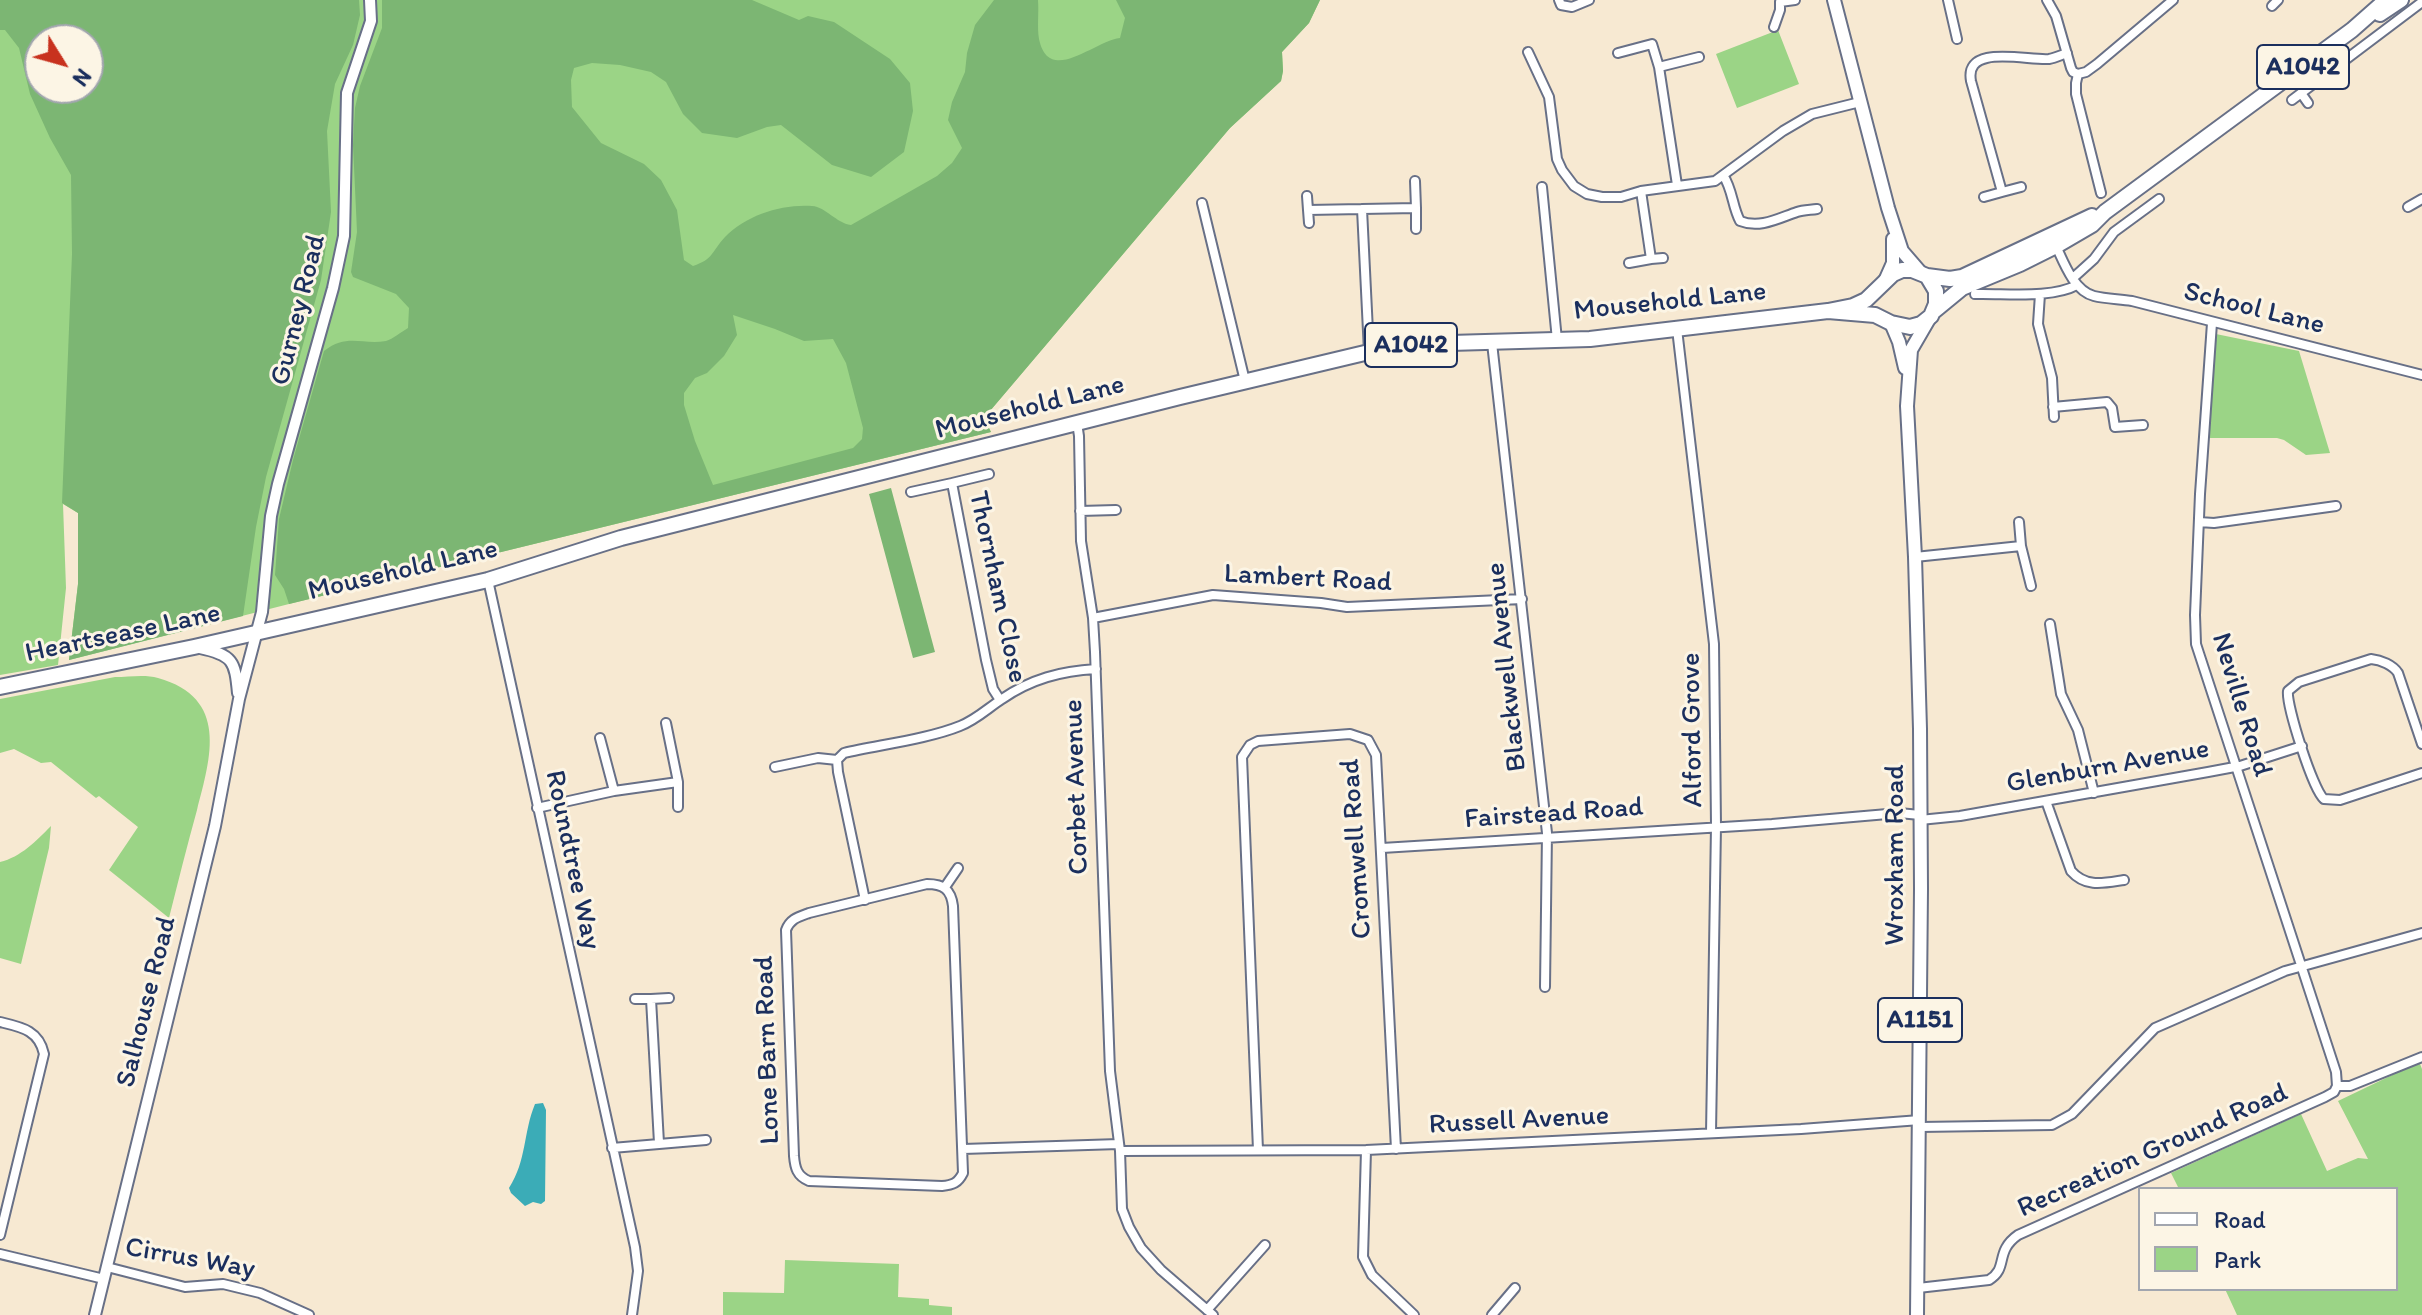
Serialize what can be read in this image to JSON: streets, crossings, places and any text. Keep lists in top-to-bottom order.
{
  "streets": {
    "highway": ["A1042", "Mousehold Lane", "Heartsease Lane"],
    "main road": ["Wroxham Road", "A1151"],
    "street": [
      "School Lane",
      "Gurney Road",
      "Lambert Road",
      "Thornham Close",
      "Blackwell Avenue",
      "Neville Road",
      "Alford Grove",
      "Glenburn Avenue",
      "Corbet Avenue",
      "Fairstead Road",
      "Cromwell Road",
      "Roundtree Way",
      "Salhouse Road",
      "Lone Barn Road",
      "Russell Avenue",
      "Recreation Ground Road",
      "Cirrus Way"
    ]
  },
  "crossings": [
    ["A1042", "Mousehold Lane"],
    ["A1042", "Wroxham Road"],
    ["Mousehold Lane", "Gurney Road"],
    ["Mousehold Lane", "Heartsease Lane"],
    ["Mousehold Lane", "Blackwell Avenue"],
    ["Mousehold Lane", "Alford Grove"],
    ["Mousehold Lane", "Corbet Avenue"],
    ["Mousehold Lane", "Wroxham Road"],
    ["Mousehold Lane", "Roundtree Way"],
    ["Mousehold Lane", "Salhouse Road"],
    ["School Lane", "Neville Road"],
    ["Gurney Road", "Heartsease Lane"],
    ["Gurney Road", "Salhouse Road"],
    ["Lambert Road", "Blackwell Avenue"],
    ["Lambert Road", "Corbet Avenue"],
    ["Heartsease Lane", "Salhouse Road"],
    ["Blackwell Avenue", "Fairstead Road"],
    ["Neville Road", "Glenburn Avenue"],
    ["Neville Road", "Russell Avenue"],
    ["Neville Road", "Recreation Ground Road"],
    ["Alford Grove", "Fairstead Road"],
    ["Alford Grove", "Russell Avenue"],
    ["Glenburn Avenue", "Fairstead Road"],
    ["Glenburn Avenue", "Wroxham Road"],
    ["Corbet Avenue", "Russell Avenue"],
    ["Fairstead Road", "Cromwell Road"],
    ["Fairstead Road", "Wroxham Road"],
    ["Cromwell Road", "Russell Avenue"],
    ["Wroxham Road", "Russell Avenue"],
    ["Wroxham Road", "Recreation Ground Road"],
    ["Salhouse Road", "Cirrus Way"]
  ],
  "legend": ["Road", "Park"],
  "north": "bottom right"
}
